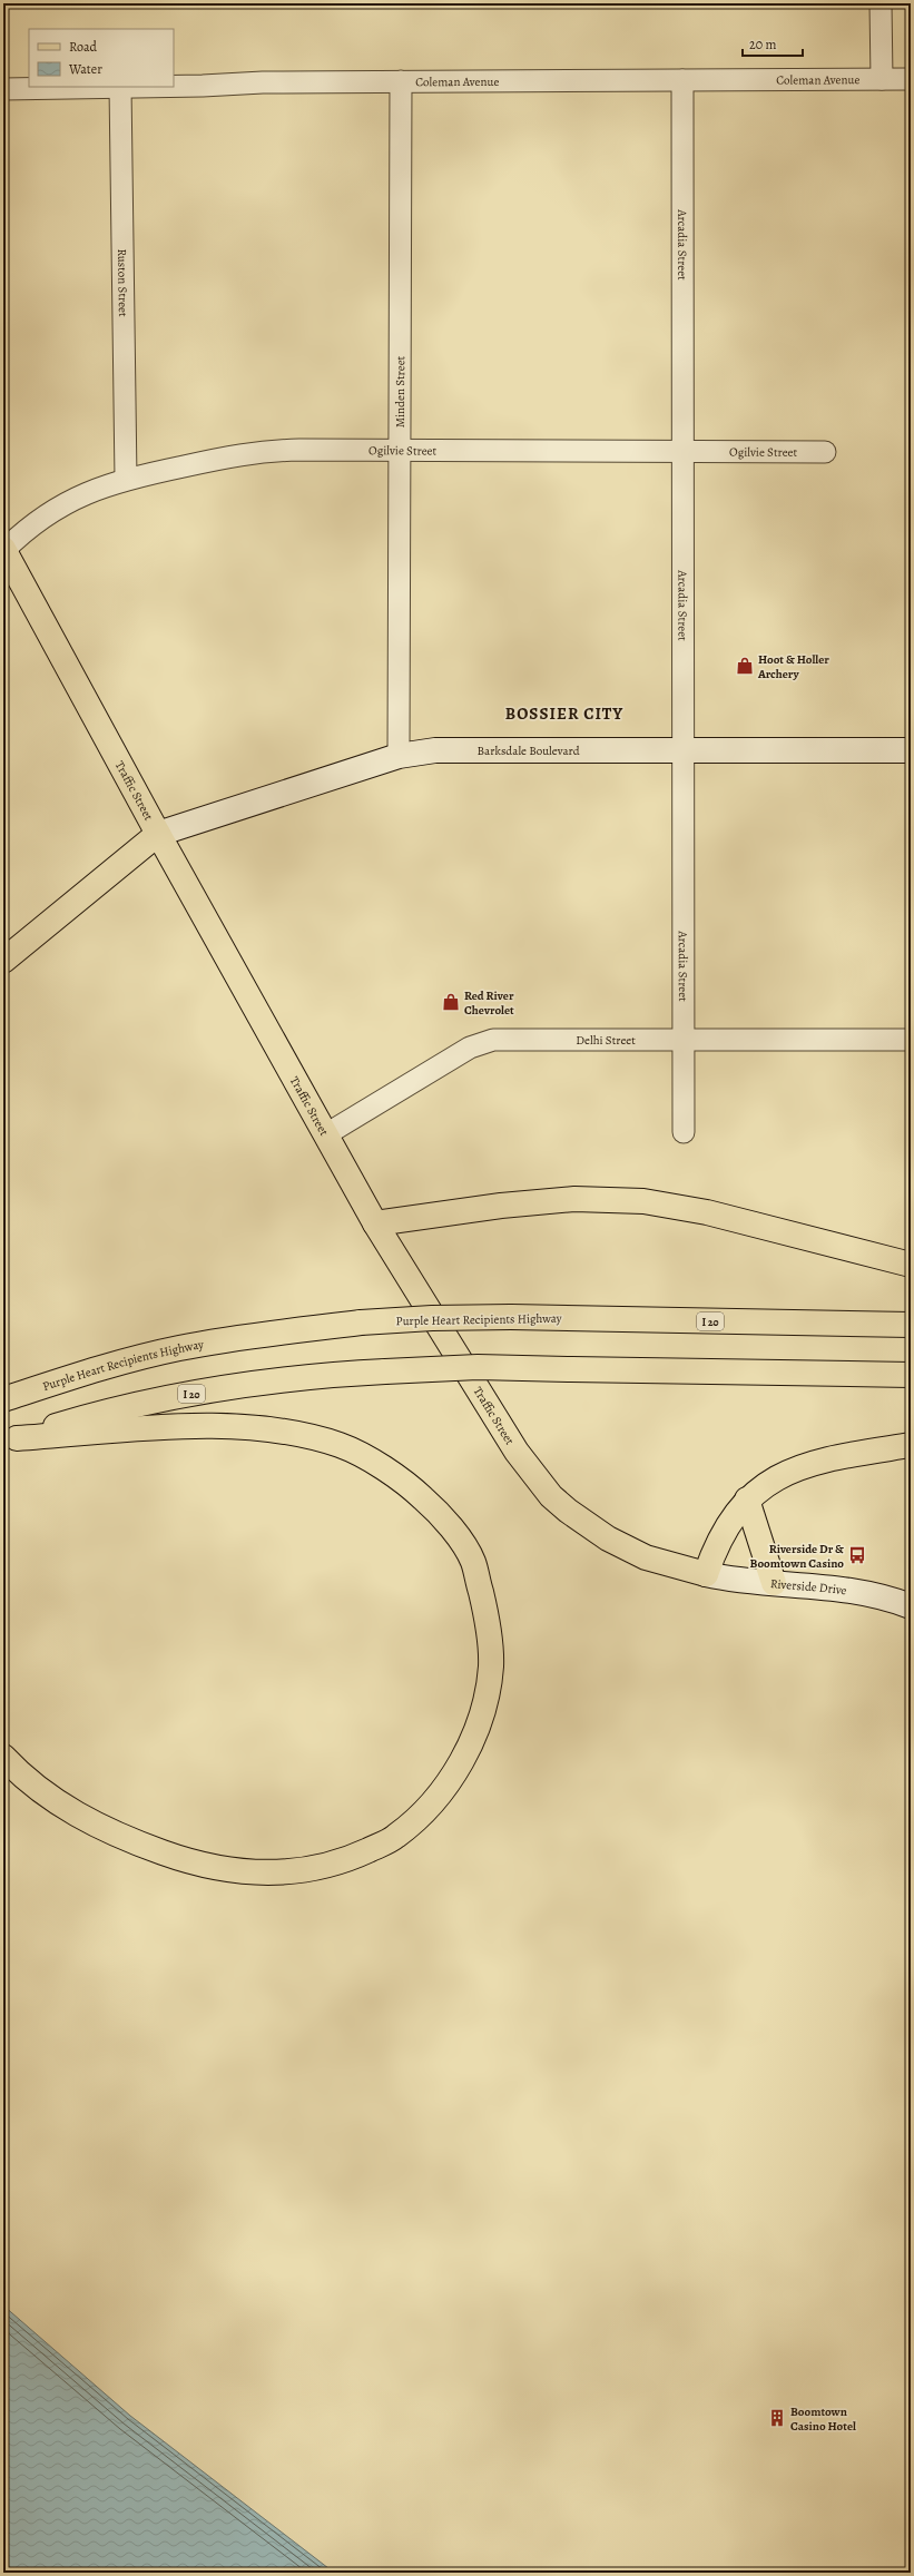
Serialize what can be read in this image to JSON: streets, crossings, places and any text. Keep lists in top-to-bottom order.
{
  "streets": {
    "main road": [
      "Barksdale Boulevard",
      "Traffic Street",
      "Purple Heart Recipients Highway",
      "I 20",
      "Riverside Drive"
    ],
    "street": [
      "Coleman Avenue",
      "Arcadia Street",
      "Ruston Street",
      "Minden Street",
      "Ogilvie Street",
      "Delhi Street"
    ]
  },
  "crossings": [
    ["Coleman Avenue", "Arcadia Street"],
    ["Coleman Avenue", "Ruston Street"],
    ["Coleman Avenue", "Minden Street"],
    ["Arcadia Street", "Ogilvie Street"],
    ["Arcadia Street", "Barksdale Boulevard"],
    ["Arcadia Street", "Delhi Street"],
    ["Ruston Street", "Ogilvie Street"],
    ["Minden Street", "Ogilvie Street"],
    ["Minden Street", "Barksdale Boulevard"],
    ["Ogilvie Street", "Traffic Street"],
    ["Barksdale Boulevard", "Traffic Street"],
    ["Traffic Street", "Delhi Street"],
    ["Traffic Street", "Riverside Drive"]
  ],
  "districts": ["BOSSIER CITY"],
  "places": {
    "shop": ["Hoot & Holler Archery", "Red River Chevrolet"],
    "bus stop": ["Riverside Dr & Boomtown Casino"],
    "building": ["Boomtown Casino Hotel"]
  },
  "legend": ["Road", "Water"],
  "scale_bar": "20 m"
}
